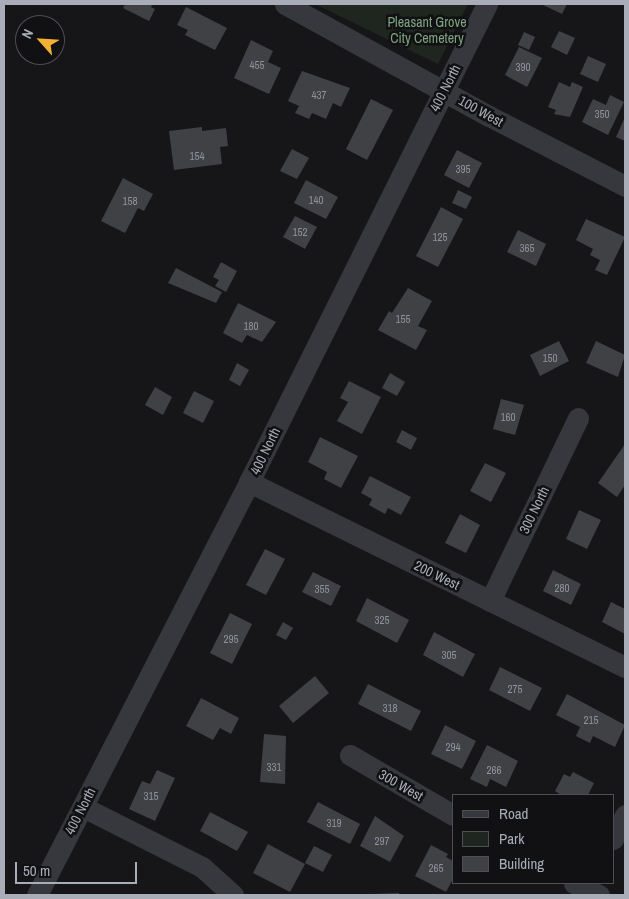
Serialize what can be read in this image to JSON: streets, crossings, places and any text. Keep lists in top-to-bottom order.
{
  "streets": {
    "street": [
      "400 North",
      "100 West",
      "300 North",
      "200 West",
      "300 West"
    ]
  },
  "crossings": [
    ["400 North", "100 West"],
    ["400 North", "200 West"],
    ["300 North", "200 West"]
  ],
  "parks": ["Pleasant Grove City Cemetery"],
  "house_numbers": [
    "455",
    "390",
    "437",
    "350",
    "154",
    "395",
    "140",
    "158",
    "152",
    "125",
    "365",
    "155",
    "180",
    "150",
    "160",
    "280",
    "355",
    "325",
    "295",
    "305",
    "275",
    "318",
    "215",
    "294",
    "331",
    "266",
    "315",
    "319",
    "297",
    "265"
  ],
  "legend": ["Road", "Park", "Building"],
  "scale_bar": "50 m",
  "north": "top left"
}
